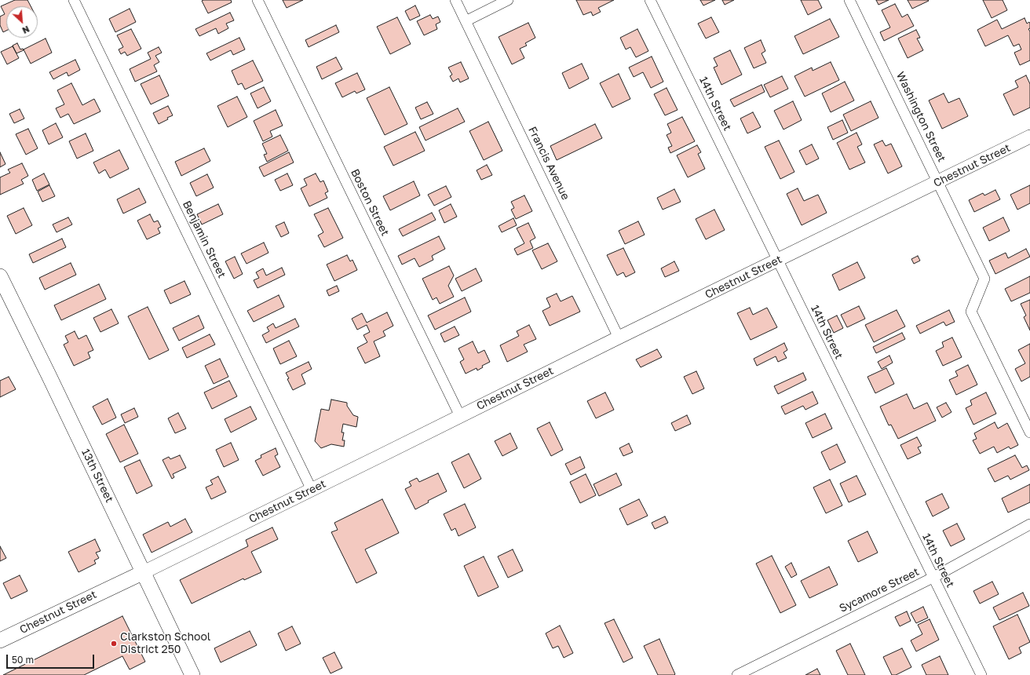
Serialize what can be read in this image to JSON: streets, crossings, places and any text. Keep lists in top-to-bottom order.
{
  "streets": {
    "main road": ["Chestnut Street", "13th Street"],
    "street": [
      "14th Street",
      "Washington Street",
      "Francis Avenue",
      "Boston Street",
      "Benjamin Street",
      "Sycamore Street"
    ]
  },
  "crossings": [
    ["14th Street", "Chestnut Street"],
    ["14th Street", "Sycamore Street"],
    ["Washington Street", "Chestnut Street"],
    ["Francis Avenue", "Chestnut Street"],
    ["Chestnut Street", "Boston Street"],
    ["Chestnut Street", "Benjamin Street"],
    ["Chestnut Street", "13th Street"]
  ],
  "places": ["Clarkston School District 250"],
  "scale_bar": "50 m",
  "north": "bottom right"
}
